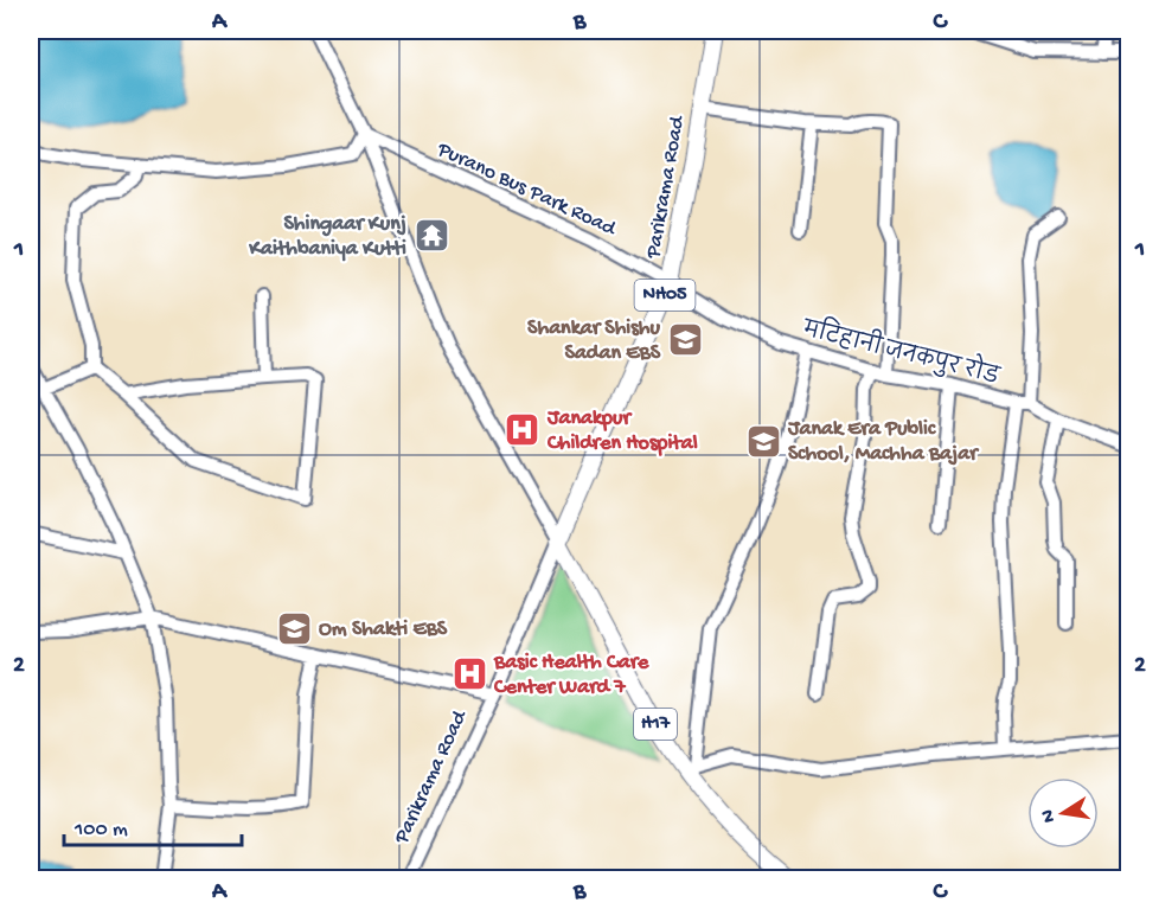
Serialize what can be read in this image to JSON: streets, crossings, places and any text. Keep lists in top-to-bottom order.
{
  "streets": {
    "main road": ["Parikrama Road", "NH05", "H17"],
    "street": ["Purano Bus Park Road", "मटिहानी जनकपुर रोड"]
  },
  "crossings": [
    ["Parikrama Road", "Purano Bus Park Road"],
    ["Parikrama Road", "NH05"],
    ["Parikrama Road", "मटिहानी जनकपुर रोड"],
    ["Parikrama Road", "H17"],
    ["Purano Bus Park Road", "मटिहानी जनकपुर रोड"],
    ["NH05", "H17"]
  ],
  "places": {
    "temple": ["Shingaar Kunj Kaithbaniya Kutti"],
    "school or university": ["Shankar Shishu Sadan EBS", "Janak Era Public School, Machha Bajar", "Om Shakti EBS"],
    "hospital": ["Janakpur Children Hospital", "Basic Health Care Center Ward 7"]
  },
  "scale_bar": "100 m",
  "north": "left",
  "grid": {
    "columns": ["A", "B", "C"],
    "rows": ["1", "2"]
  }
}
